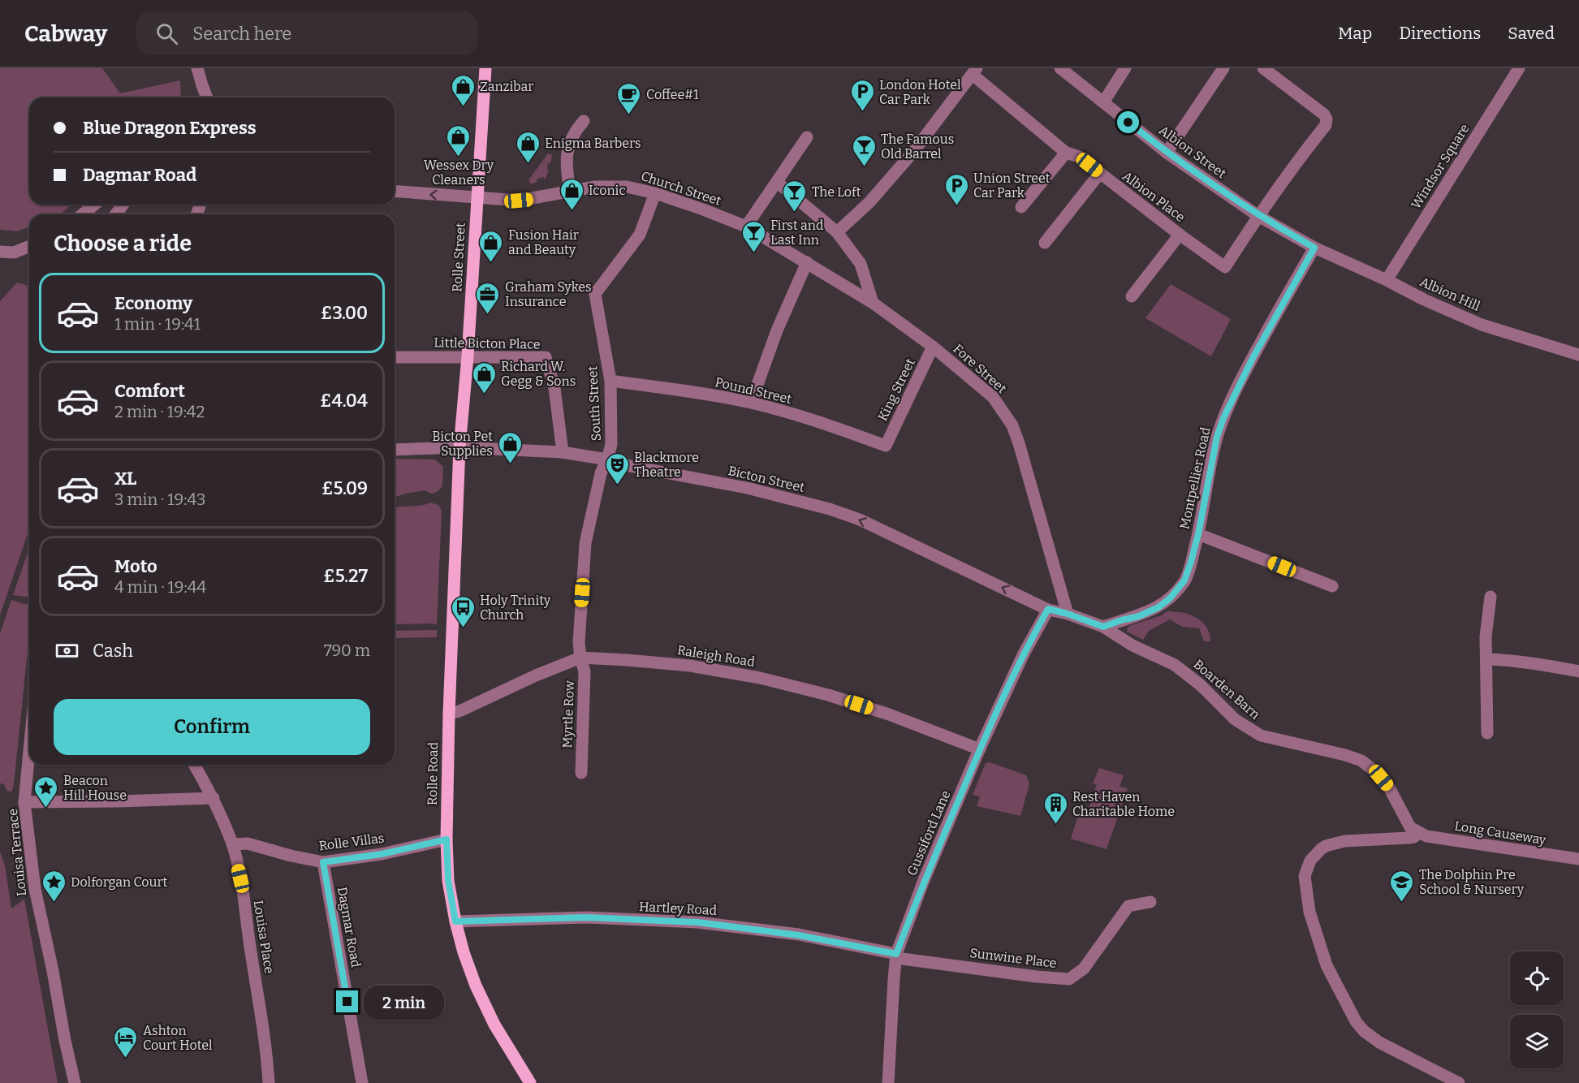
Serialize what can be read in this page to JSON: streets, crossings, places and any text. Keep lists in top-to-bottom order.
{
  "streets": {
    "main road": ["Rolle Street", "Rolle Road"],
    "street": [
      "Albion Street",
      "Windsor Square",
      "Church Street",
      "Albion Place",
      "Albion Hill",
      "Little Bicton Place",
      "Fore Street",
      "King Street",
      "Pound Street",
      "South Street",
      "Montpellier Road",
      "Bicton Street",
      "Raleigh Road",
      "Boarden Barn",
      "Myrtle Row",
      "Gussiford Lane",
      "Long Causeway",
      "Rolle Villas",
      "Louisa Terrace",
      "Hartley Road",
      "Dagmar Road",
      "Louisa Place",
      "Sunwine Place"
    ]
  },
  "crossings": [
    ["Albion Street", "Albion Place"],
    ["Albion Street", "Albion Hill"],
    ["Albion Street", "Montpellier Road"],
    ["Windsor Square", "Albion Hill"],
    ["Church Street", "Rolle Street"],
    ["Church Street", "Fore Street"],
    ["Church Street", "South Street"],
    ["Rolle Street", "Little Bicton Place"],
    ["Rolle Street", "Bicton Street"],
    ["Rolle Street", "Rolle Road"],
    ["Albion Hill", "Montpellier Road"],
    ["Little Bicton Place", "Bicton Street"],
    ["Fore Street", "King Street"],
    ["Fore Street", "Boarden Barn"],
    ["King Street", "Pound Street"],
    ["Pound Street", "South Street"],
    ["South Street", "Bicton Street"],
    ["South Street", "Raleigh Road"],
    ["South Street", "Myrtle Row"],
    ["Montpellier Road", "Boarden Barn"],
    ["Bicton Street", "Boarden Barn"],
    ["Bicton Street", "Rolle Road"],
    ["Bicton Street", "Gussiford Lane"],
    ["Raleigh Road", "Myrtle Row"],
    ["Raleigh Road", "Rolle Road"],
    ["Raleigh Road", "Gussiford Lane"],
    ["Boarden Barn", "Gussiford Lane"],
    ["Boarden Barn", "Long Causeway"],
    ["Rolle Road", "Rolle Villas"],
    ["Rolle Road", "Hartley Road"],
    ["Gussiford Lane", "Hartley Road"],
    ["Gussiford Lane", "Sunwine Place"],
    ["Rolle Villas", "Dagmar Road"],
    ["Rolle Villas", "Louisa Place"],
    ["Louisa Terrace", "Louisa Place"],
    ["Hartley Road", "Sunwine Place"]
  ],
  "one_way": ["Bicton Street"],
  "places": {
    "shop": [
      "Zanzibar",
      "Wessex Dry Cleaners",
      "Enigma Barbers",
      "Iconic",
      "Fusion Hair and Beauty",
      "Richard W. Gegg & Sons",
      "Bicton Pet Supplies"
    ],
    "parking": ["London Hotel Car Park", "Union Street Car Park"],
    "cafe": ["Coffee#1"],
    "bar": ["The Famous Old Barrel", "The Loft", "First and Last Inn"],
    "office": ["Graham Sykes Insurance"],
    "theatre": ["Blackmore Theatre"],
    "bus stop": ["Holy Trinity Church"],
    "place": ["Beacon Hill House", "Dolforgan Court"],
    "building": ["Rest Haven Charitable Home"],
    "school or university": ["The Dolphin Pre School & Nursery"],
    "hotel": ["Ashton Court Hotel"]
  },
  "page": {
    "header": "Cabway",
    "search": "Search here",
    "nav": ["Map", "Directions", "Saved"],
    "banner": ["Blue Dragon Express", "Dagmar Road"],
    "heading": "Choose a ride",
    "list": [
      {
        "name": "Economy",
        "note": "1 min · 19:41",
        "value": "£3.00"
      },
      {
        "name": "Comfort",
        "note": "2 min · 19:42",
        "value": "£4.04"
      },
      {
        "name": "XL",
        "note": "3 min · 19:43",
        "value": "£5.09"
      },
      {
        "name": "Moto",
        "note": "4 min · 19:44",
        "value": "£5.27"
      }
    ],
    "pay": ["Cash", "790 m"],
    "buttons": "Confirm",
    "bubble": "2 min"
  }
}
